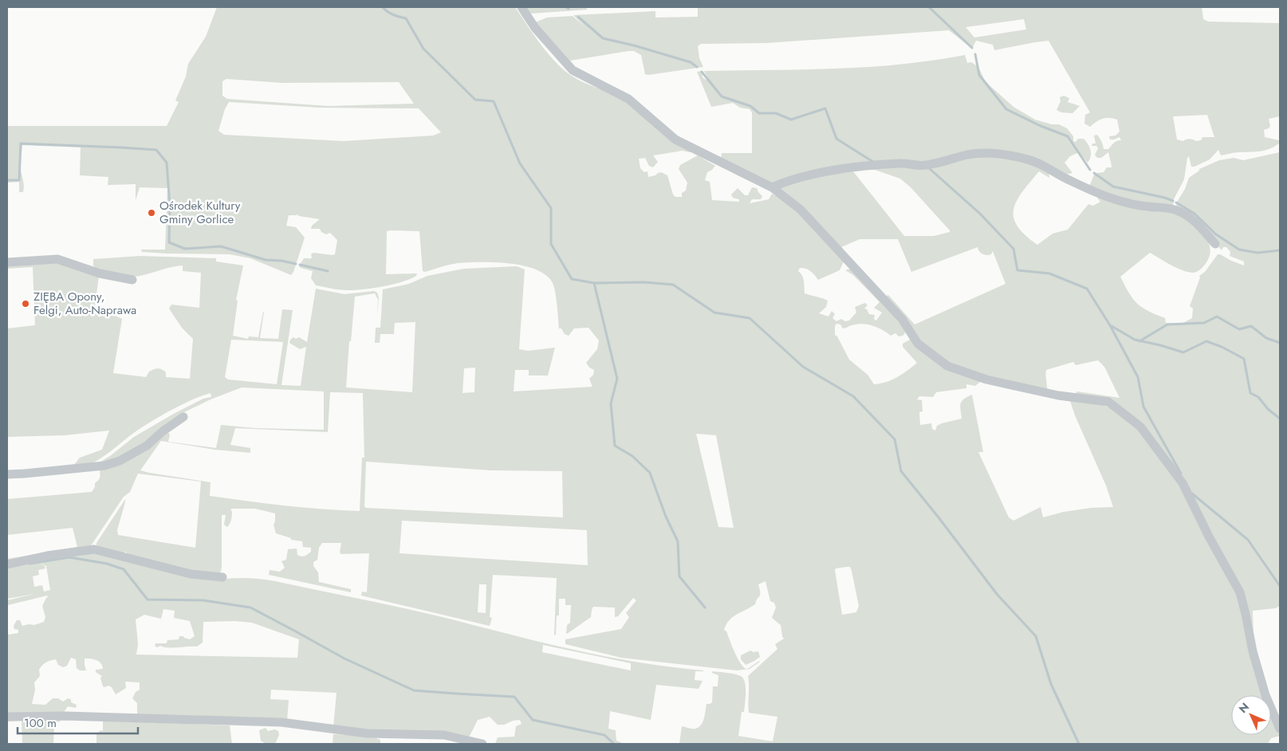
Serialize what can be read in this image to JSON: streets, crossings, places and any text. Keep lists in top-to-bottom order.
{
  "places": ["Ośrodek Kultury Gminy Gorlice", "ZIĘBA Opony, Felgi, Auto-Naprawa"],
  "scale_bar": "100 m",
  "north": "top left"
}
